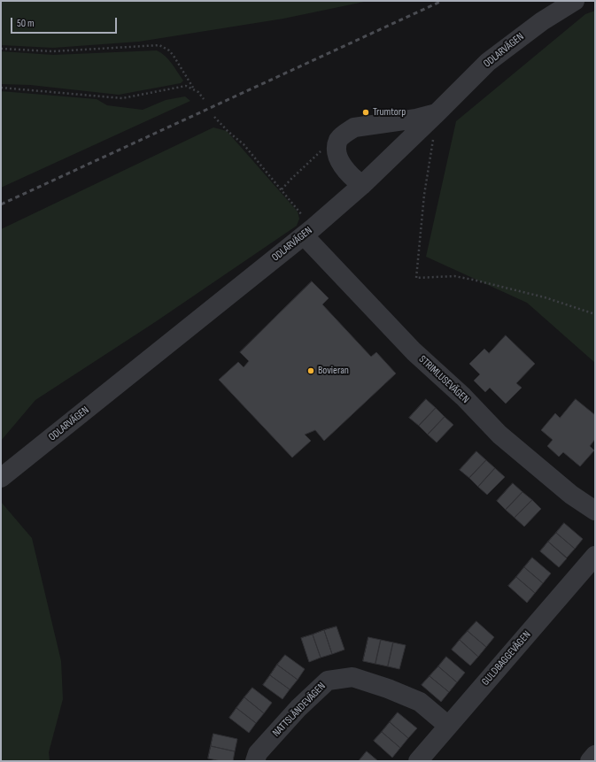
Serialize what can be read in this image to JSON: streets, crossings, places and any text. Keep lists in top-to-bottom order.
{
  "streets": {
    "street": [
      "ODLARVÄGEN",
      "STRIMLUSEVÄGEN",
      "GULDBAGGEVÄGEN",
      "NATTSLÄNDEVÄGEN"
    ]
  },
  "crossings": [
    ["ODLARVÄGEN", "STRIMLUSEVÄGEN"],
    ["GULDBAGGEVÄGEN", "NATTSLÄNDEVÄGEN"]
  ],
  "places": ["Trumtorp", "Bovieran"],
  "scale_bar": "50 m"
}
